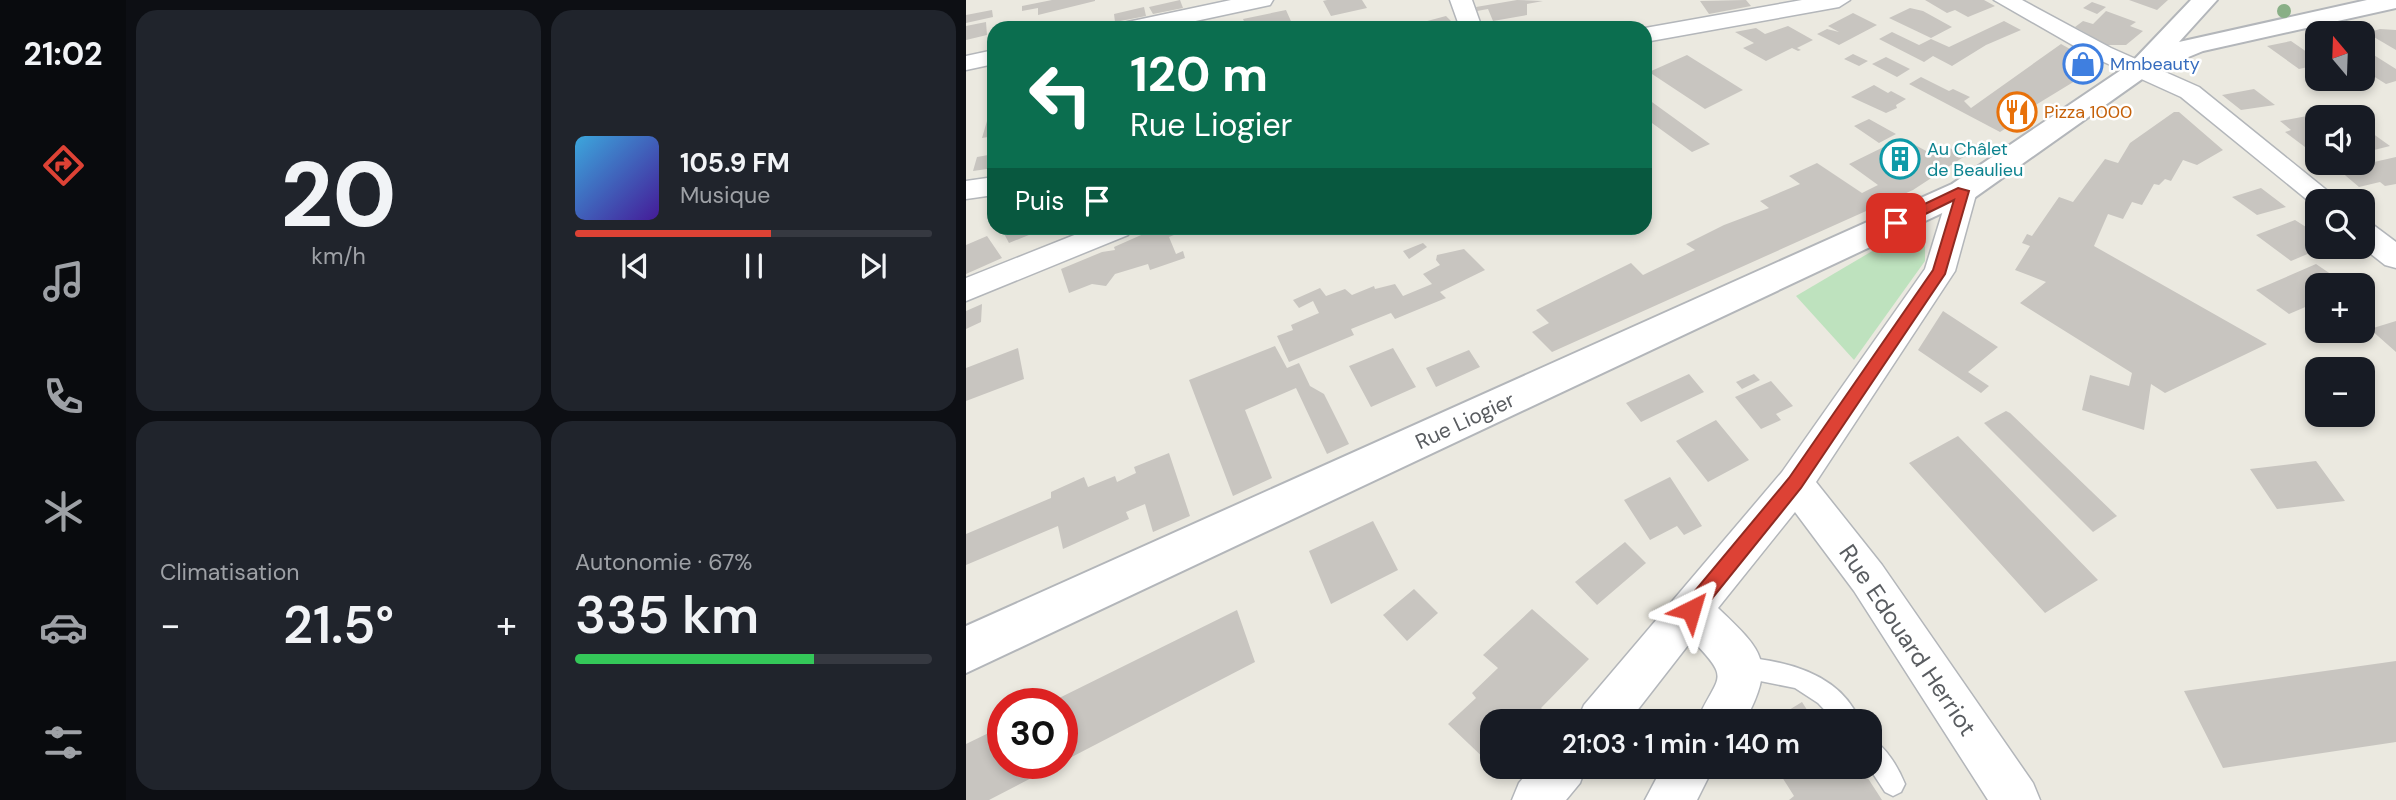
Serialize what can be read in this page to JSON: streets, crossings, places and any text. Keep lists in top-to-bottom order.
{
  "streets": {
    "street": ["Rue Liogier", "Rue Edouard Herriot"]
  },
  "places": {
    "shop": ["Mmbeauty"],
    "restaurant": ["Pizza 1000"],
    "building": ["Au Châlet de Beaulieu"]
  },
  "north": "top",
  "page": {
    "tabs": "21:02",
    "tile": [
      ["20", "km/h"],
      "Climatisation",
      ["Autonomie · 67%", "335 km"]
    ],
    "map_buttons": ["+", "−"],
    "turn": ["120 m", "Rue Liogier"],
    "song": ["105.9 FM", "Musique"],
    "then": "Puis",
    "heat": ["−", "21.5°", "+"],
    "limit": "30",
    "trip": "21:03 · 1 min · 140 m"
  }
}
